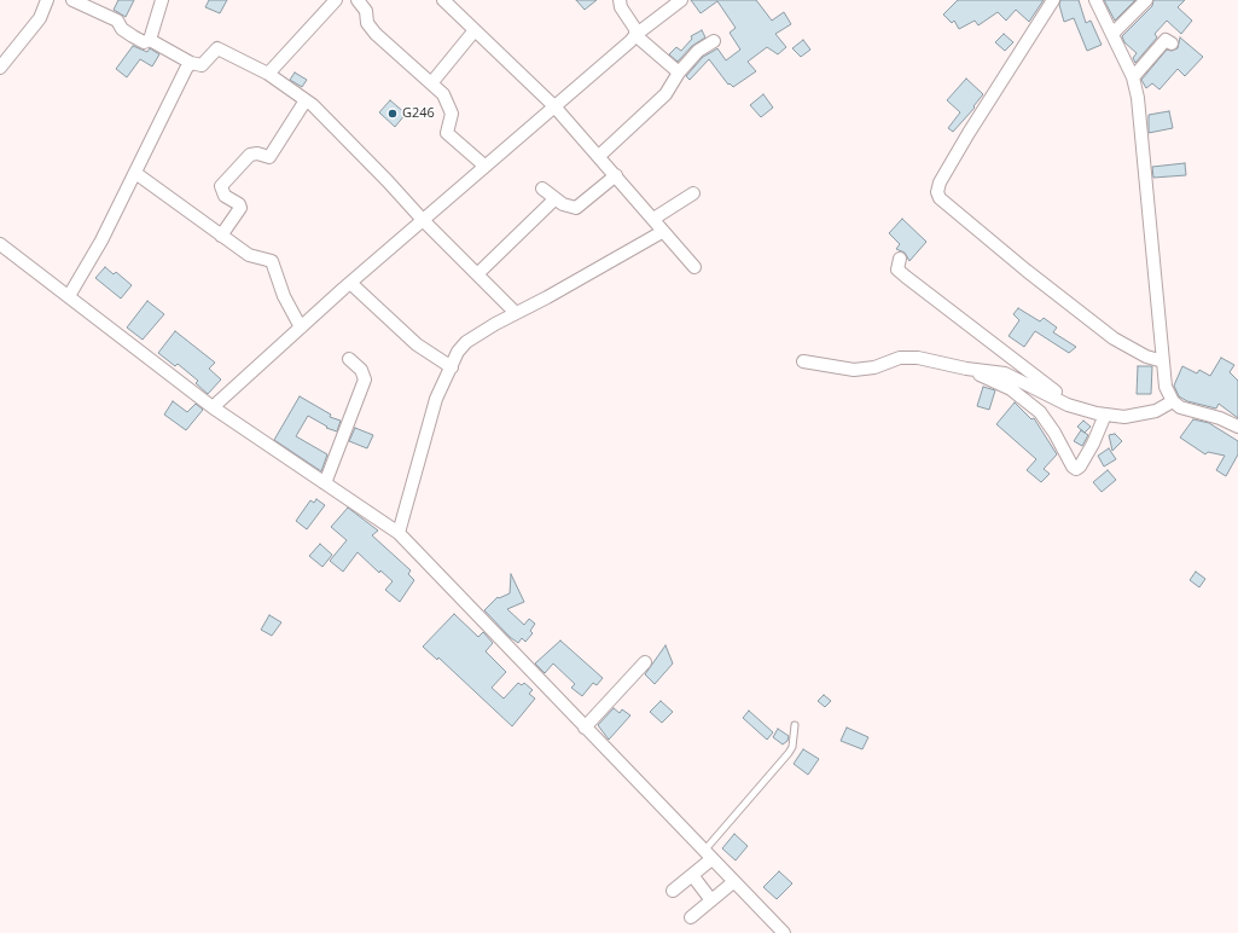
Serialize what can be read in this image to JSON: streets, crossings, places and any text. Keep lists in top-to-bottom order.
{
  "places": ["G246"]
}
